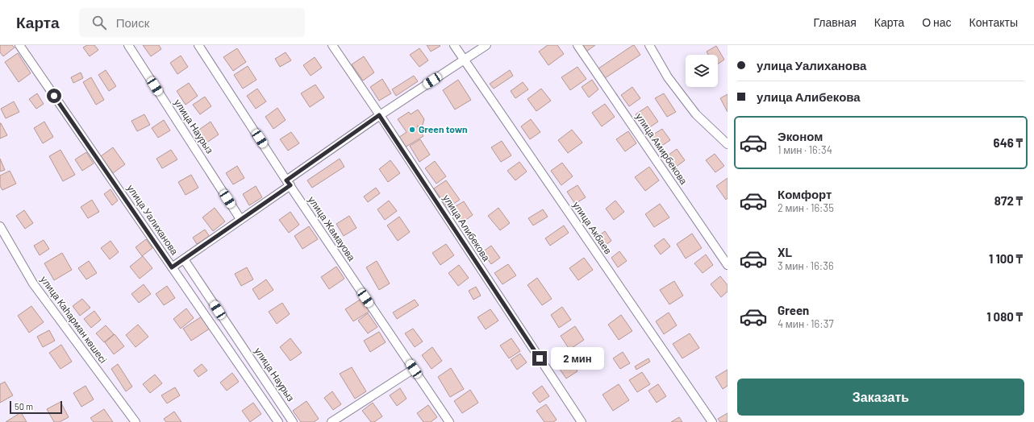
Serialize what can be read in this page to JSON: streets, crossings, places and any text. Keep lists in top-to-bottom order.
{
  "streets": {
    "street": [
      "улица Наурыз",
      "улица Амирбекова",
      "улица Уалиханова",
      "улица Алибекова",
      "улица Акбаев",
      "улица Жамауова",
      "улица Каһарман көшесі"
    ]
  },
  "places": ["Green town"],
  "scale_bar": "50 m",
  "page": {
    "header": "Карта",
    "search": "Поиск",
    "nav": [
      "Главная",
      "Карта",
      "О нас",
      "Контакты"
    ],
    "banner": ["улица Уалиханова", "улица Алибекова"],
    "list": [
      {
        "name": "Эконом",
        "note": "1 мин · 16:34",
        "value": "646 ₸"
      },
      {
        "name": "Комфорт",
        "note": "2 мин · 16:35",
        "value": "872 ₸"
      },
      {
        "name": "XL",
        "note": "3 мин · 16:36",
        "value": "1 100 ₸"
      },
      {
        "name": "Green",
        "note": "4 мин · 16:37",
        "value": "1 080 ₸"
      }
    ],
    "bubble": "2 мин",
    "buttons": "Заказать",
    "scale": "50 m"
  }
}
